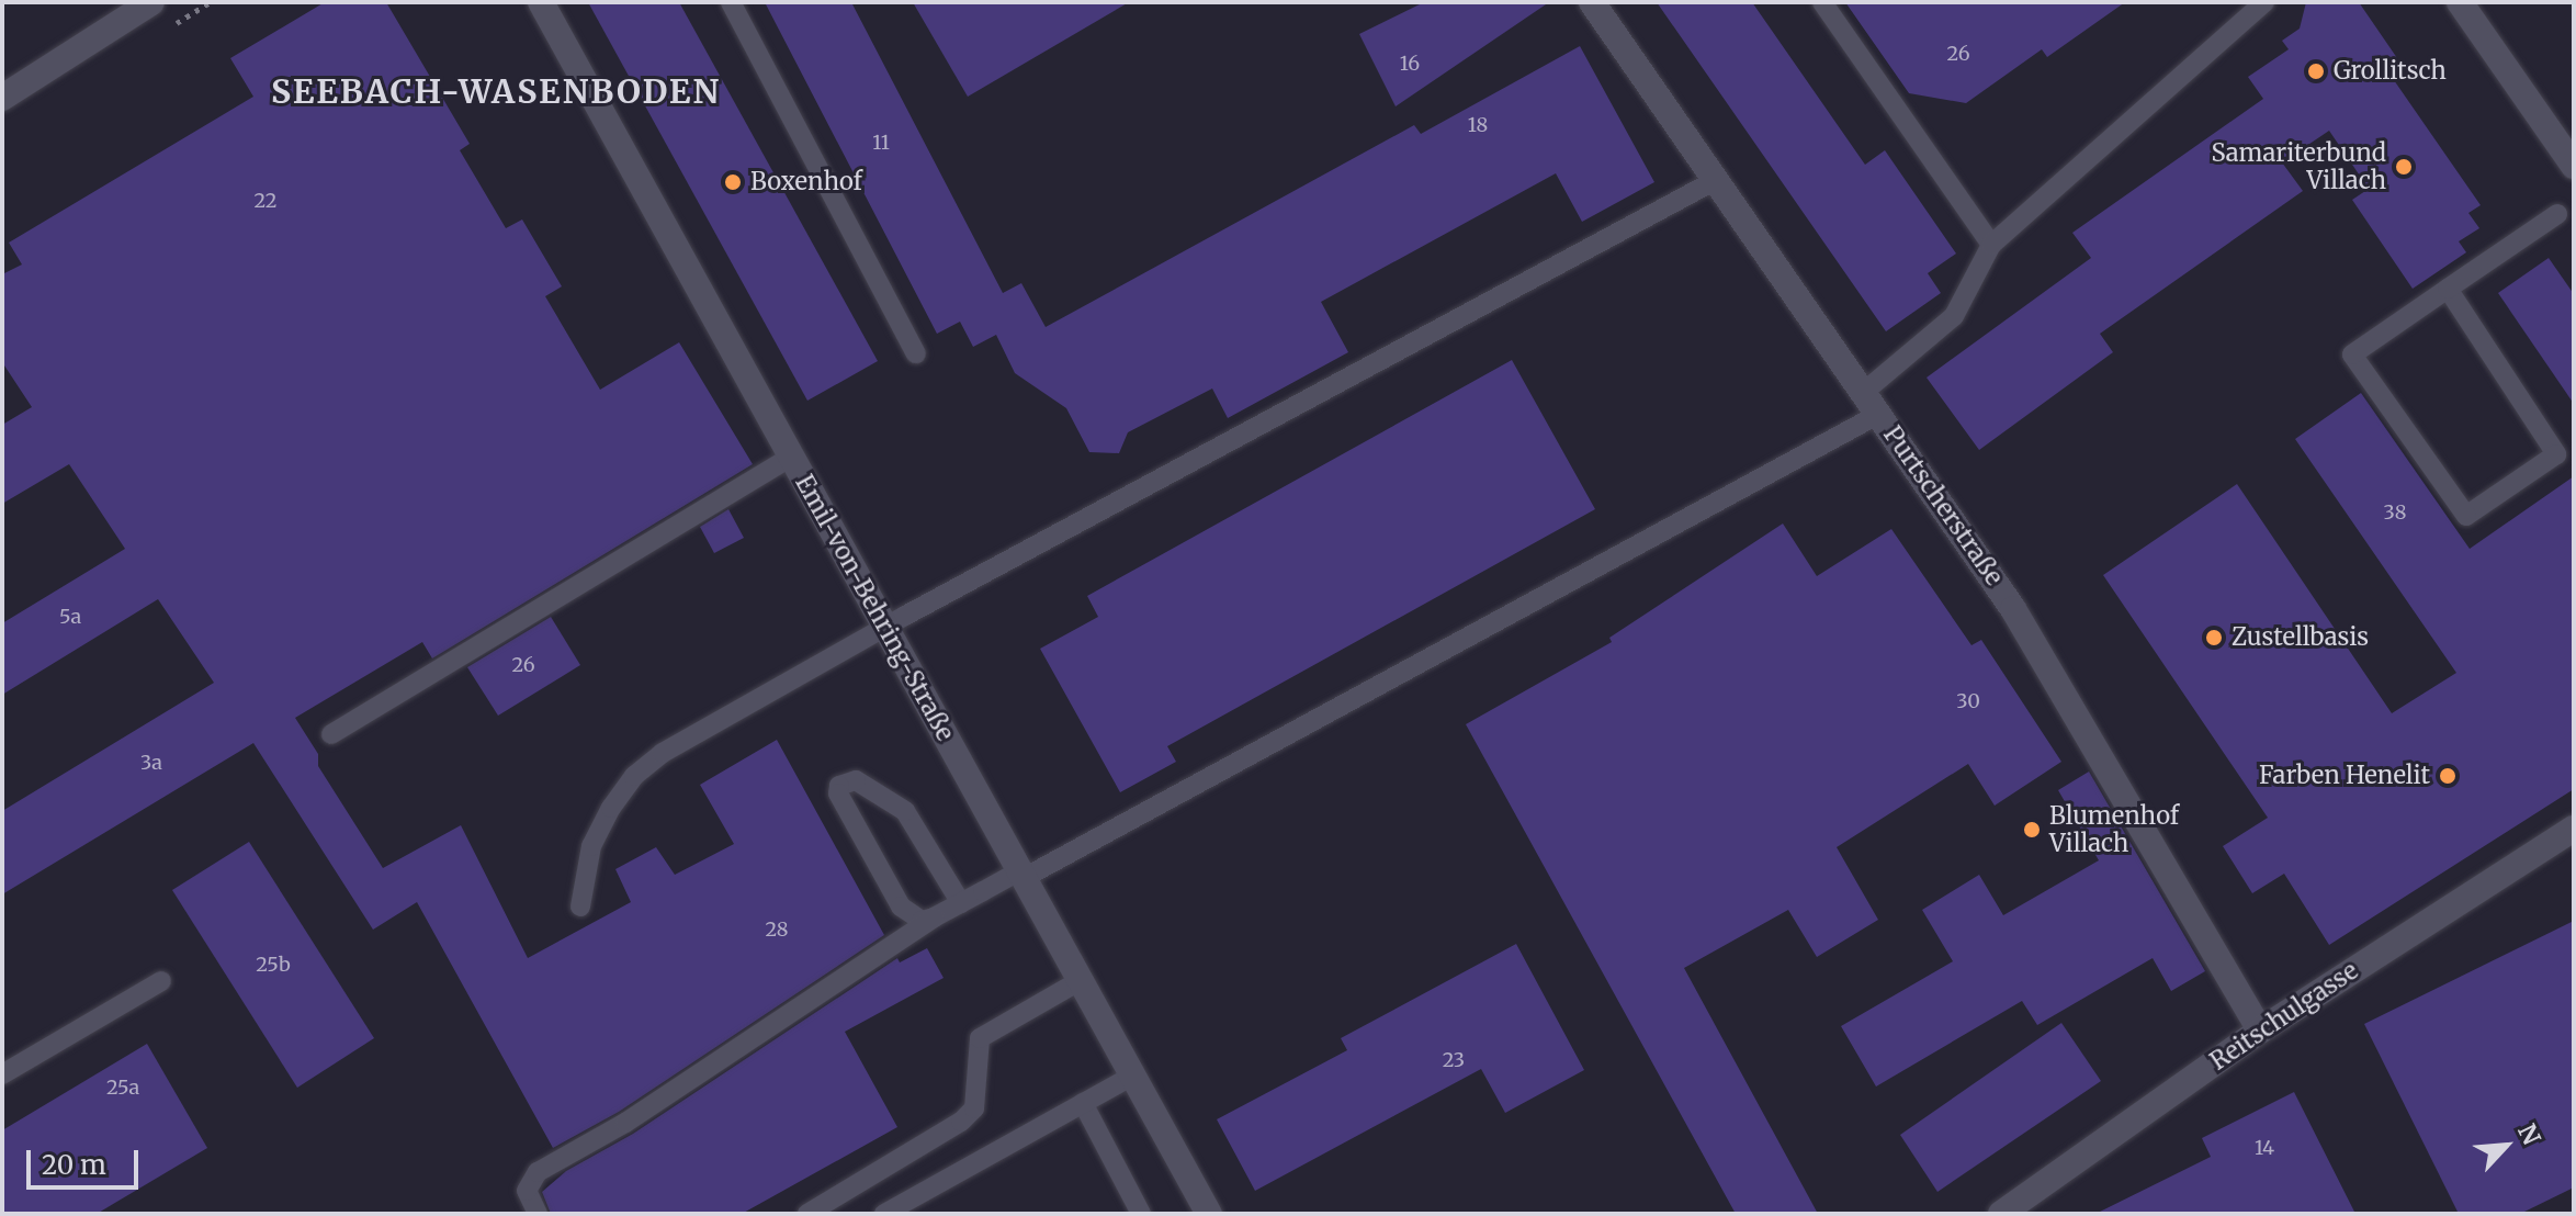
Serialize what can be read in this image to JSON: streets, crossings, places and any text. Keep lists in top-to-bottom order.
{
  "streets": {
    "street": ["Purtscherstraße", "Emil-von-Behring-Straße", "Reitschulgasse"]
  },
  "crossings": [
    ["Purtscherstraße", "Reitschulgasse"]
  ],
  "districts": ["SEEBACH-WASENBODEN"],
  "places": [
    "Grollitsch",
    "Samariterbund Villach",
    "Boxenhof",
    "Zustellbasis",
    "Farben Henelit",
    "Blumenhof Villach"
  ],
  "house_numbers": [
    "26",
    "16",
    "18",
    "11",
    "22",
    "38",
    "5a",
    "26",
    "30",
    "3a",
    "28",
    "25b",
    "23",
    "25a",
    "14"
  ],
  "scale_bar": "20 m",
  "north": "top right"
}
